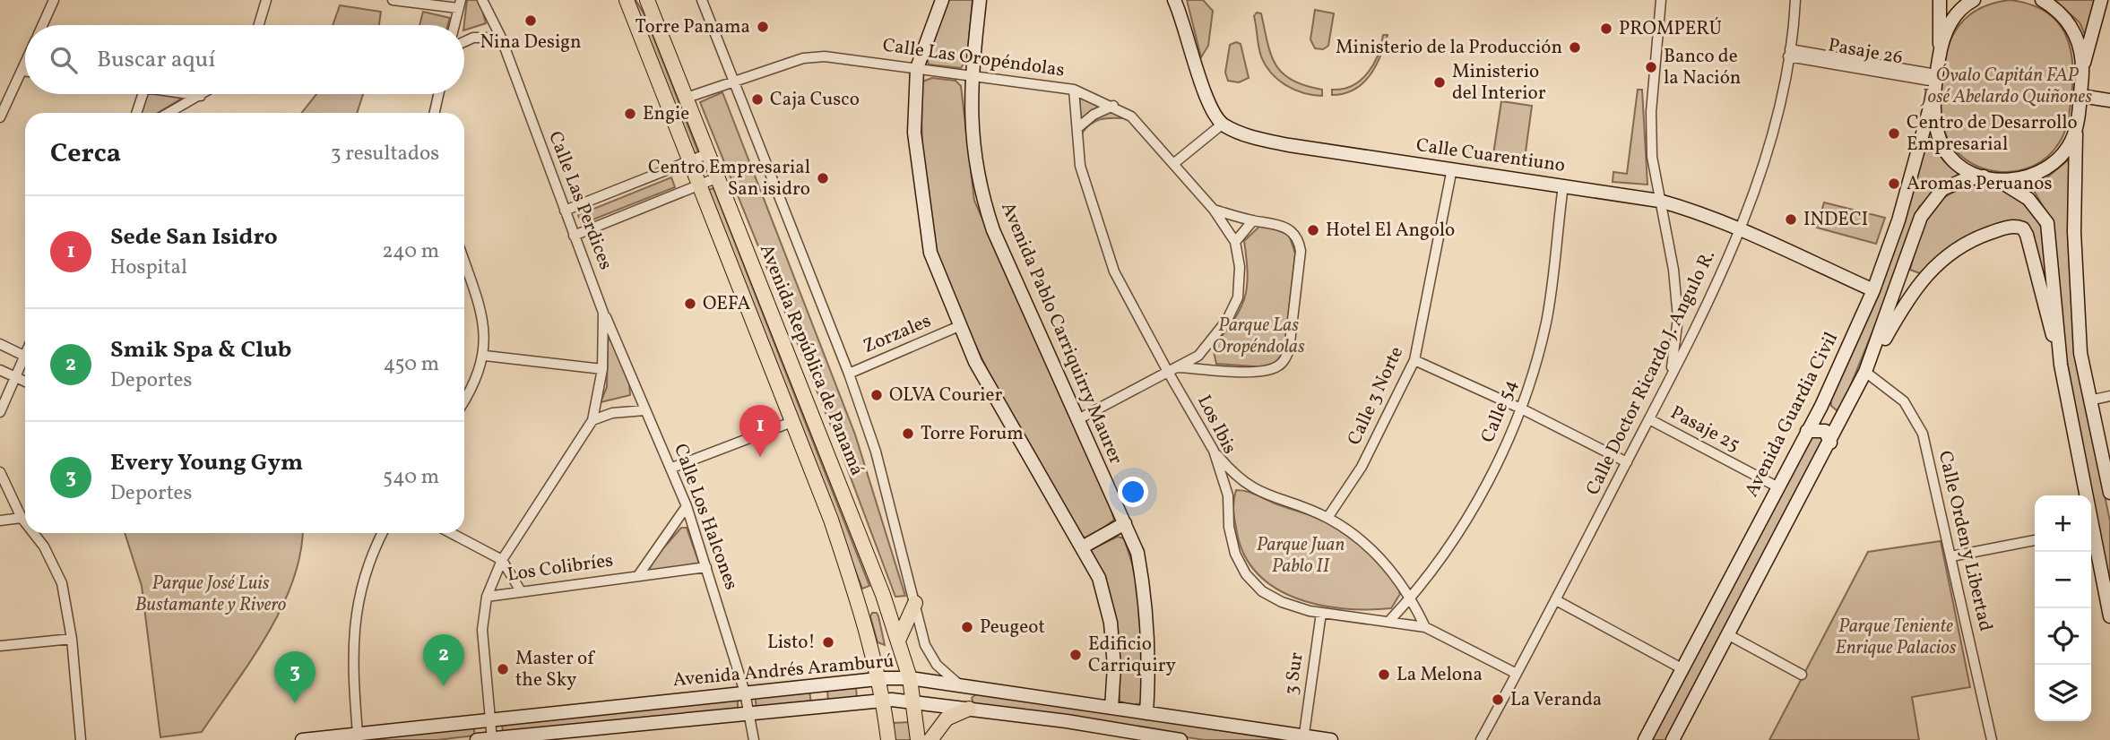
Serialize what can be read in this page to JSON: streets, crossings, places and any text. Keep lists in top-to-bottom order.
{
  "streets": {
    "main road": [
      "Calle Cuarentiuno",
      "Avenida Pablo Carriquirry Maurer",
      "Avenida República de Panamá",
      "Avenida Guardia Civil",
      "Avenida Andrés Aramburú"
    ],
    "street": [
      "Pasaje 26",
      "Calle Las Oropéndolas",
      "Calle Las Perdices",
      "Zorzales",
      "Calle Doctor Ricardo J. Angulo R.",
      "Calle 3 Norte",
      "Calle 54",
      "Los Ibis",
      "Pasaje 25",
      "Calle Los Halcones",
      "Calle Orden y Libertad",
      "Los Colibríes",
      "3 Sur"
    ]
  },
  "crossings": [
    ["Pasaje 26", "Calle Doctor Ricardo J. Angulo R."],
    ["Pasaje 26", "Avenida Guardia Civil"],
    ["Calle Las Oropéndolas", "Avenida Pablo Carriquirry Maurer"],
    ["Calle Las Oropéndolas", "Avenida República de Panamá"],
    ["Calle Las Oropéndolas", "Los Ibis"],
    ["Calle Cuarentiuno", "Calle Doctor Ricardo J. Angulo R."],
    ["Calle Cuarentiuno", "Calle 3 Norte"],
    ["Calle Cuarentiuno", "Calle 54"],
    ["Calle Cuarentiuno", "Avenida Guardia Civil"],
    ["Calle Las Perdices", "Calle Los Halcones"],
    ["Calle Las Perdices", "Los Colibríes"],
    ["Calle Las Perdices", "Avenida Andrés Aramburú"],
    ["Avenida Pablo Carriquirry Maurer", "Avenida Andrés Aramburú"],
    ["Zorzales", "Avenida República de Panamá"],
    ["Avenida República de Panamá", "Avenida Andrés Aramburú"],
    ["Calle Doctor Ricardo J. Angulo R.", "Los Ibis"],
    ["Calle Doctor Ricardo J. Angulo R.", "Pasaje 25"],
    ["Calle 54", "Los Ibis"],
    ["Avenida Guardia Civil", "Pasaje 25"],
    ["Los Ibis", "3 Sur"],
    ["Calle Los Halcones", "Los Colibríes"],
    ["Calle Los Halcones", "Avenida Andrés Aramburú"],
    ["Avenida Andrés Aramburú", "3 Sur"]
  ],
  "parks": [
    "Óvalo Capitán FAP José Abelardo Quiñones",
    "Parque Las Oropéndolas",
    "Parque Juan Pablo II",
    "Parque José Luis Bustamante y Rivero",
    "Parque Teniente Enrique Palacios"
  ],
  "places": [
    "Nina Design",
    "Torre Panama",
    "PROMPERÚ",
    "Ministerio de la Producción",
    "Banco de la Nación",
    "Ministerio del Interior",
    "Caja Cusco",
    "Engie",
    "Centro de Desarrollo Empresarial",
    "Centro Empresarial San isidro",
    "Aromas Peruanos",
    "INDECI",
    "Hotel El Angolo",
    "OEFA",
    "OLVA Courier",
    "Torre Forum",
    "Peugeot",
    "Listo!",
    "Edificio Carriquiry",
    "Master of the Sky",
    "La Melona",
    "La Veranda"
  ],
  "page": {
    "search": "Buscar aquí",
    "heading": ["Cerca", "3 resultados"],
    "list": [
      {
        "mark": "1",
        "name": "Sede San Isidro",
        "note": "Hospital",
        "value": "240 m"
      },
      {
        "mark": "2",
        "name": "Smik Spa & Club",
        "note": "Deportes",
        "value": "450 m"
      },
      {
        "mark": "3",
        "name": "Every Young Gym",
        "note": "Deportes",
        "value": "540 m"
      }
    ],
    "pins": ["1", "2", "3"],
    "map_buttons": ["+", "−"]
  }
}
